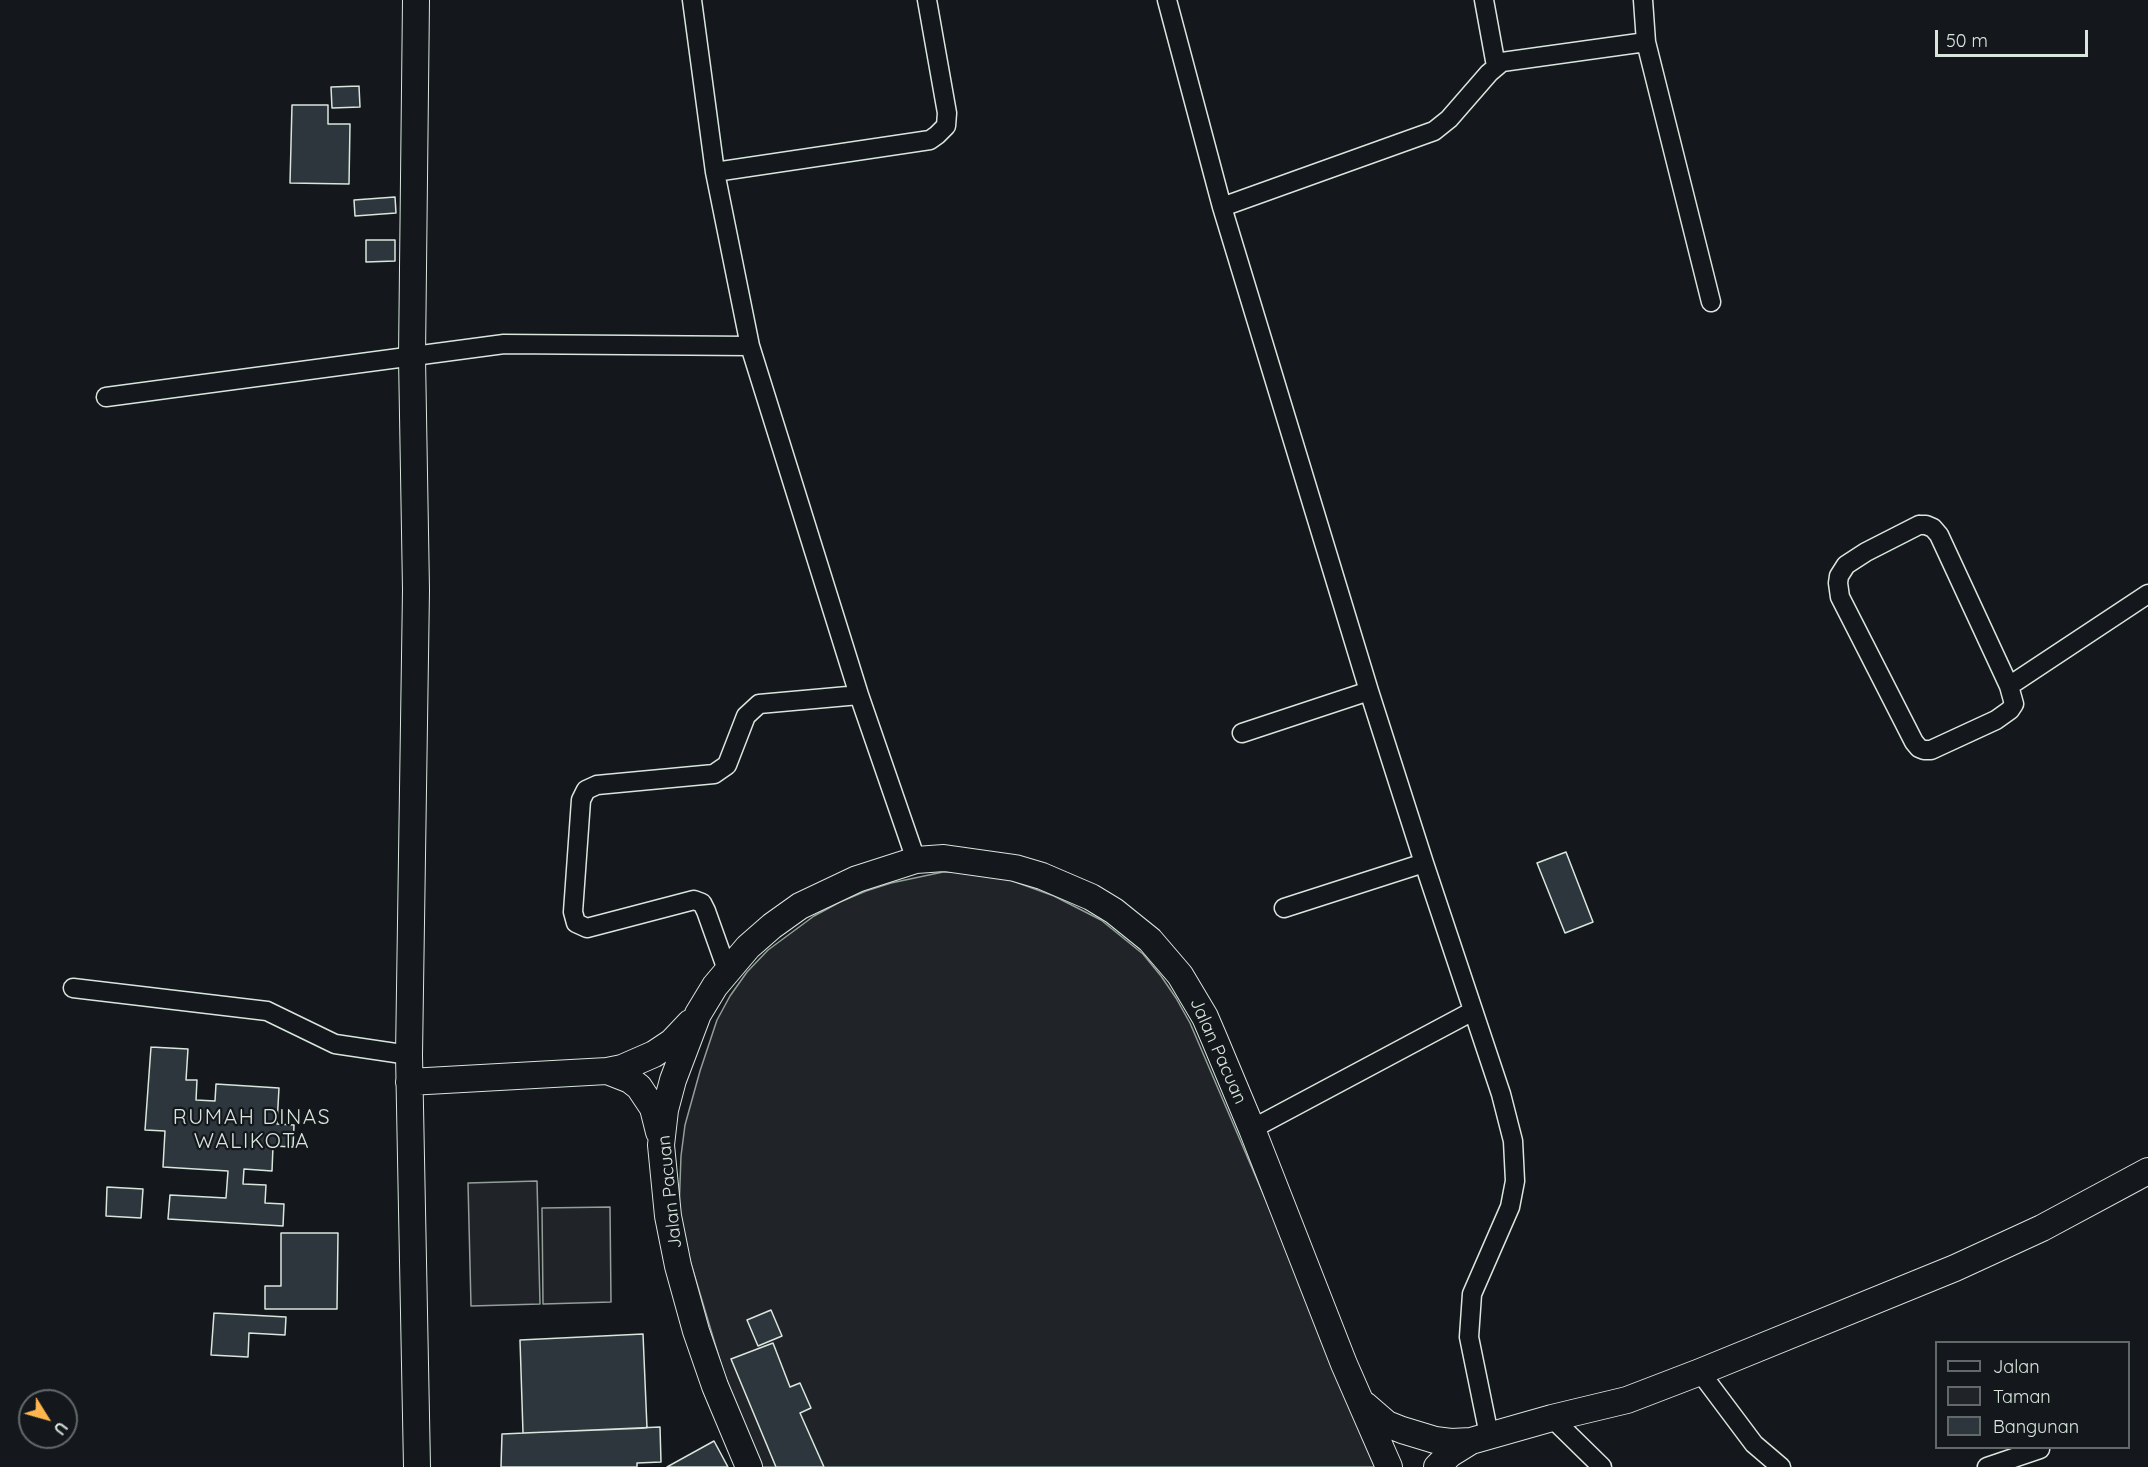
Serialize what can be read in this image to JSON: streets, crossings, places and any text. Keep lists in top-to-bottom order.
{
  "streets": {
    "street": ["Jalan Pacuan"]
  },
  "districts": ["RUMAH DINAS WALIKOTA"],
  "legend": ["Jalan", "Taman", "Bangunan"],
  "scale_bar": "50 m",
  "north": "bottom right"
}
